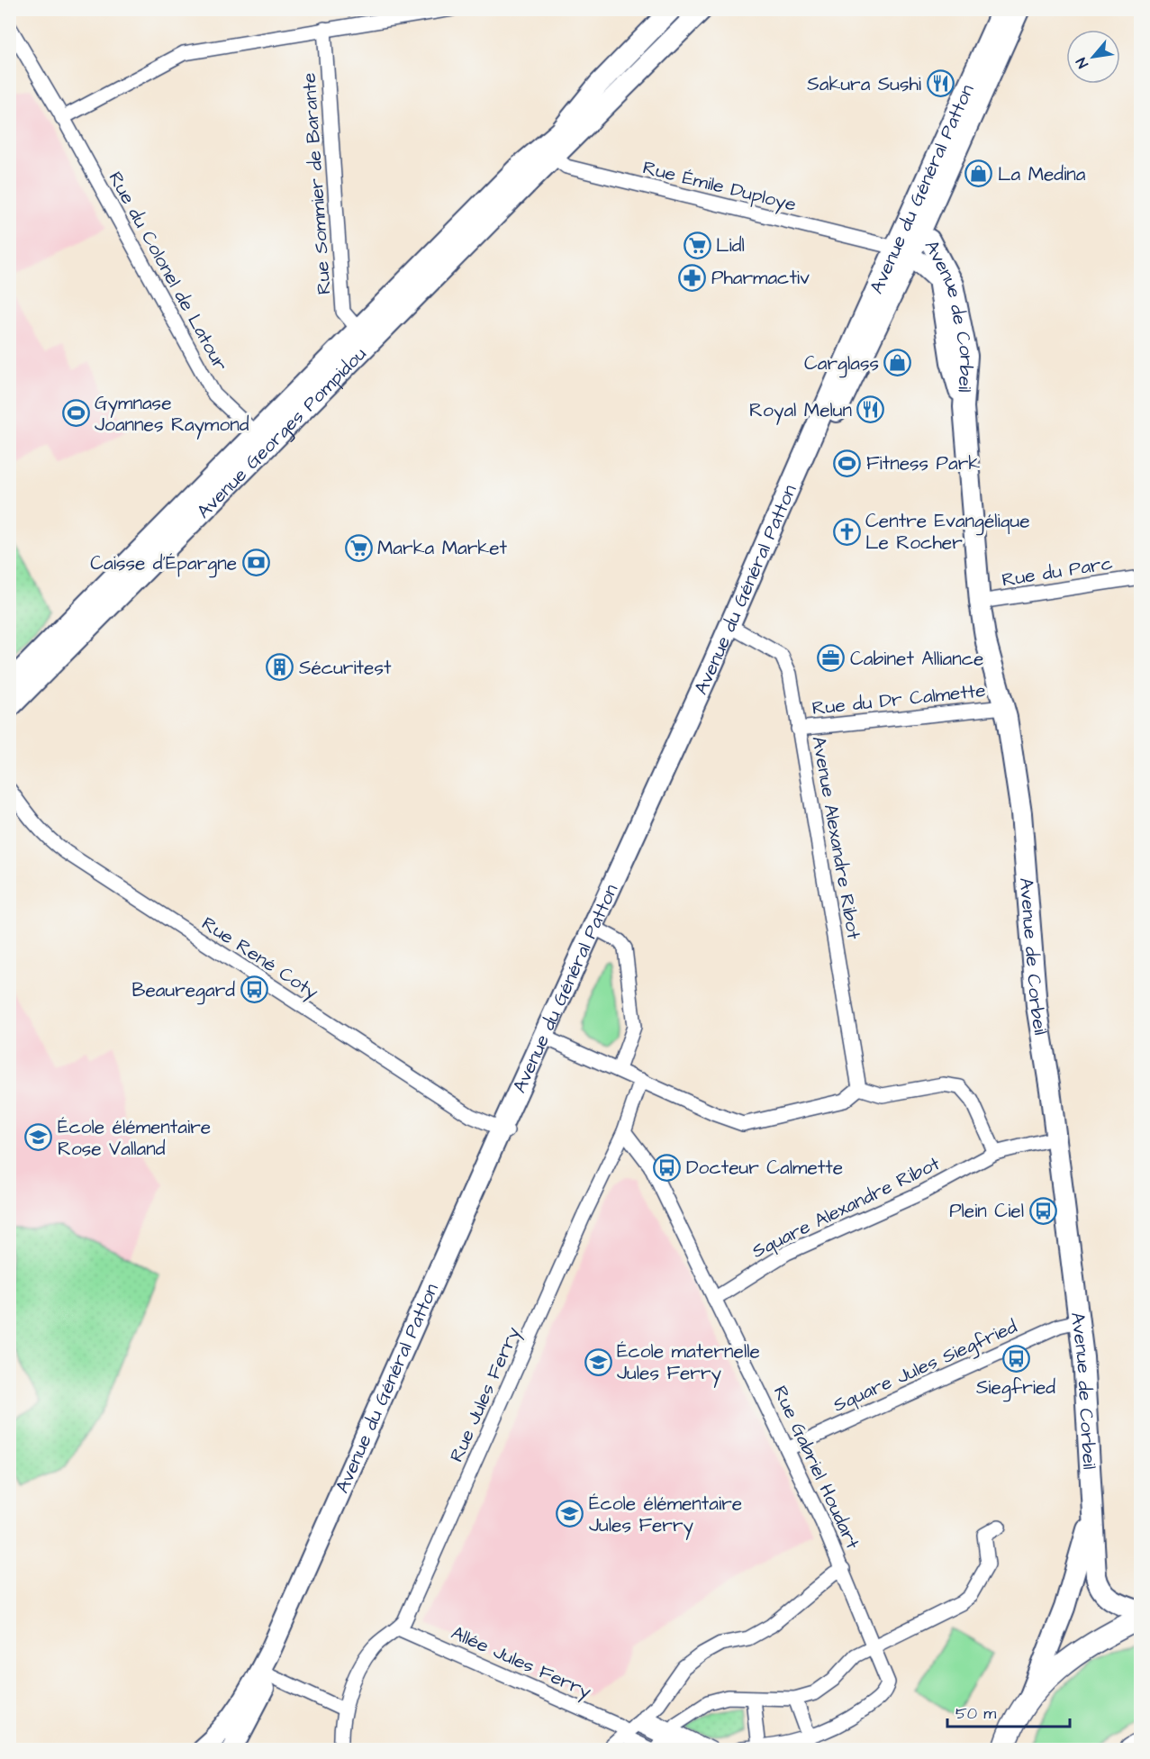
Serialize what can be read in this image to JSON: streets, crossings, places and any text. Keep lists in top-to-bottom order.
{
  "streets": {
    "main road": ["Avenue du Général Patton", "Avenue de Corbeil", "Avenue Georges Pompidou"],
    "street": [
      "Rue Sommier de Barante",
      "Rue Émile Duploye",
      "Rue du Colonel de Latour",
      "Rue du Parc",
      "Rue du Dr Calmette",
      "Avenue Alexandre Ribot",
      "Rue René Coty",
      "Square Alexandre Ribot",
      "Square Jules Siegfried",
      "Rue Jules Ferry",
      "Rue Gabriel Houdart",
      "Allée Jules Ferry"
    ]
  },
  "crossings": [
    ["Rue Sommier de Barante", "Avenue Georges Pompidou"],
    ["Rue Émile Duploye", "Avenue du Général Patton"],
    ["Rue Émile Duploye", "Avenue de Corbeil"],
    ["Rue Émile Duploye", "Avenue Georges Pompidou"],
    ["Avenue du Général Patton", "Avenue de Corbeil"],
    ["Avenue du Général Patton", "Avenue Alexandre Ribot"],
    ["Avenue du Général Patton", "Rue René Coty"],
    ["Rue du Colonel de Latour", "Avenue Georges Pompidou"],
    ["Avenue de Corbeil", "Rue du Parc"],
    ["Avenue de Corbeil", "Rue du Dr Calmette"],
    ["Avenue de Corbeil", "Square Alexandre Ribot"],
    ["Avenue de Corbeil", "Square Jules Siegfried"],
    ["Rue du Dr Calmette", "Avenue Alexandre Ribot"],
    ["Square Alexandre Ribot", "Rue Gabriel Houdart"],
    ["Square Jules Siegfried", "Rue Gabriel Houdart"],
    ["Rue Jules Ferry", "Rue Gabriel Houdart"],
    ["Rue Jules Ferry", "Allée Jules Ferry"]
  ],
  "places": {
    "restaurant": ["Sakura Sushi", "Royal Melun"],
    "shop": ["La Medina", "Carglass"],
    "supermarket": ["Lidl", "Marka Market"],
    "pharmacy": ["Pharmactiv"],
    "sports": ["Gymnase Joannes Raymond", "Fitness Park"],
    "church": ["Centre Evangélique Le Rocher"],
    "bank": ["Caisse d'Épargne"],
    "office": ["Cabinet Alliance"],
    "building": ["Sécuritest"],
    "bus stop": [
      "Beauregard",
      "Docteur Calmette",
      "Plein Ciel",
      "Siegfried"
    ],
    "school or university": ["École élémentaire Rose Valland", "École maternelle Jules Ferry", "École élémentaire Jules Ferry"]
  },
  "scale_bar": "50 m",
  "north": "bottom left"
}
